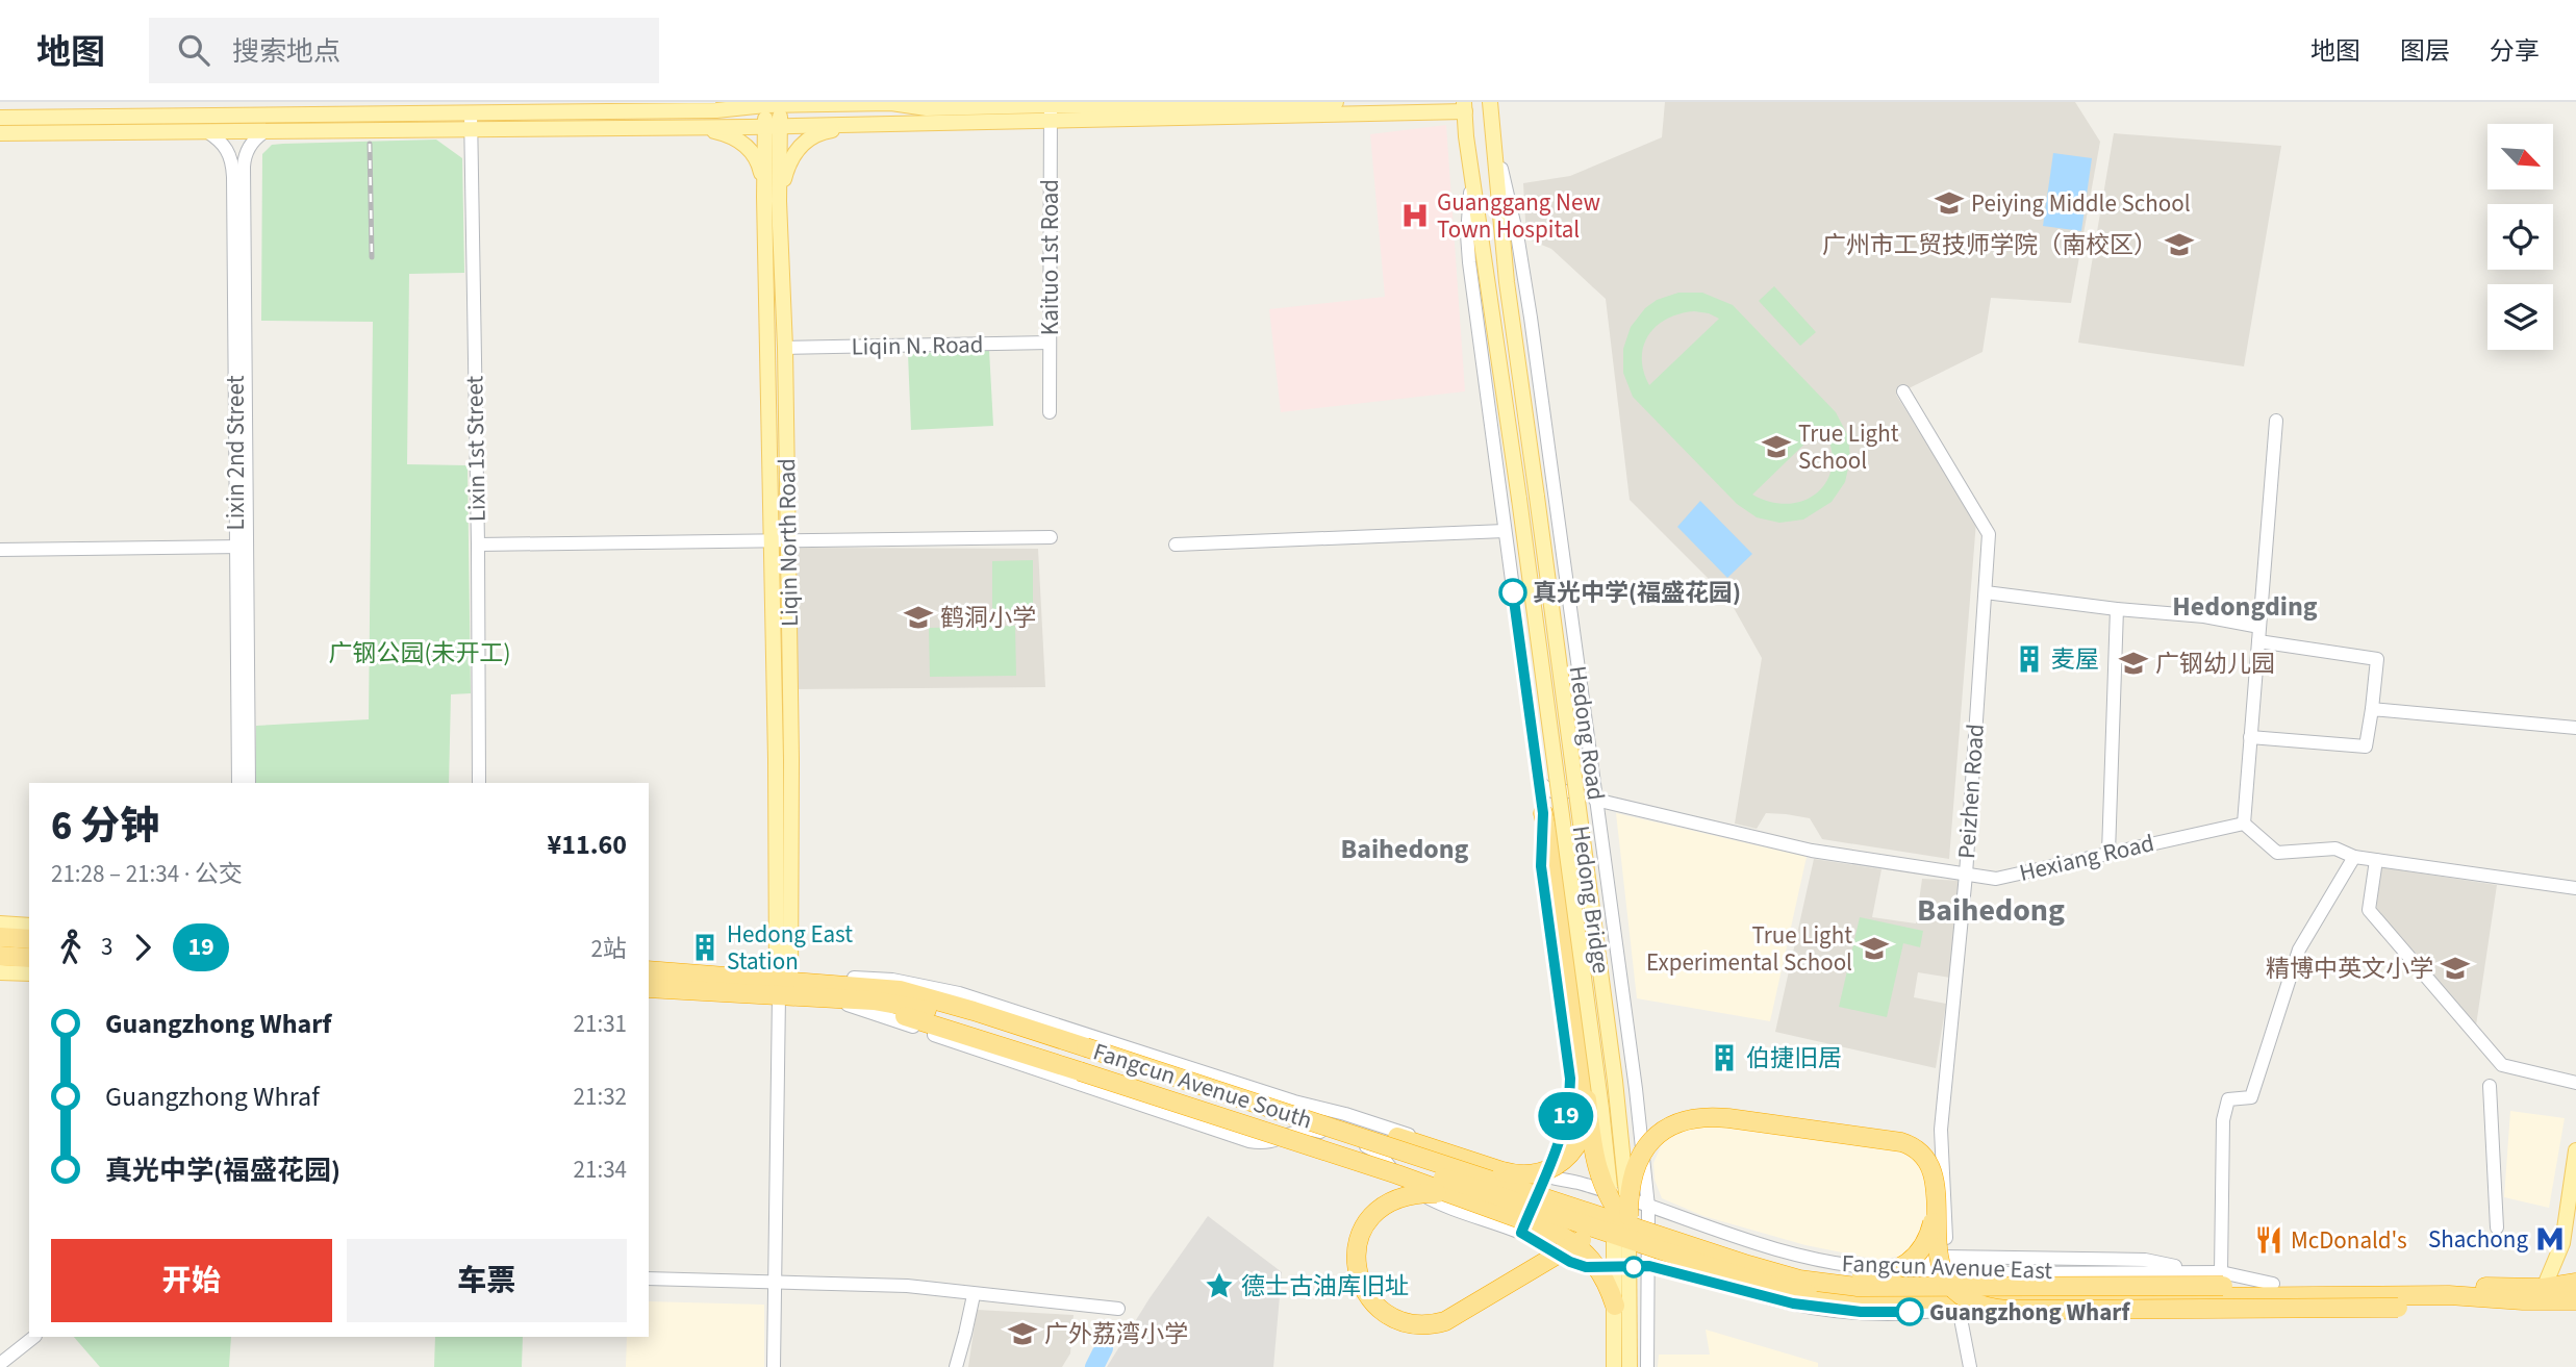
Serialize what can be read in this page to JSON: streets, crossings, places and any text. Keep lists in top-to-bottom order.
{
  "streets": {
    "highway": ["Fangcun Avenue South", "Fangcun Avenue East"],
    "main road": ["Liqin North Road", "Hedong Road", "Hedong Bridge"],
    "street": [
      "Kaituo 1st Road",
      "Liqin N. Road",
      "Lixin 1st Street",
      "Lixin 2nd Street",
      "Peizhen Road",
      "Hexiang Road"
    ]
  },
  "crossings": [
    ["Kaituo 1st Road", "Liqin N. Road"],
    ["Liqin N. Road", "Liqin North Road"],
    ["Liqin North Road", "Fangcun Avenue South"],
    ["Hedong Road", "Hexiang Road"],
    ["Hedong Road", "Hedong Bridge"],
    ["Hedong Road", "Fangcun Avenue East"],
    ["Peizhen Road", "Hexiang Road"],
    ["Fangcun Avenue South", "Fangcun Avenue East"]
  ],
  "districts": ["Hedongding", "Baihedong", "Baihedong"],
  "parks": ["广钢公园(未开工)"],
  "places": {
    "school or university": [
      "Peiying Middle School",
      "广州市工贸技师学院（南校区）",
      "True Light School",
      "鹤洞小学",
      "广钢幼儿园",
      "True Light Experimental School",
      "精博中英文小学",
      "广外荔湾小学"
    ],
    "hospital": ["Guanggang New Town Hospital"],
    "other": ["真光中学(福盛花园)", "Guangzhong Wharf"],
    "building": ["麦屋", "Hedong East Station", "伯捷旧居"],
    "metro station": ["Shachong"],
    "restaurant": ["McDonald's"],
    "place": ["德士古油库旧址"]
  },
  "lines": ["bus line 19"],
  "north": "bottom right",
  "page": {
    "header": "地图",
    "search": "搜索地点",
    "nav": ["地图", "图层", "分享"],
    "on_map": "19",
    "heading": ["6 分钟", "21:28 – 21:34 · 公交", "¥11.60"],
    "legs": ["3", "19", "2站"],
    "list": [
      {
        "name": "Guangzhong Wharf",
        "value": "21:31"
      },
      {
        "name": "Guangzhong Whraf",
        "value": "21:32"
      },
      {
        "name": "真光中学(福盛花园)",
        "value": "21:34"
      }
    ],
    "buttons": ["开始", "车票"]
  }
}
